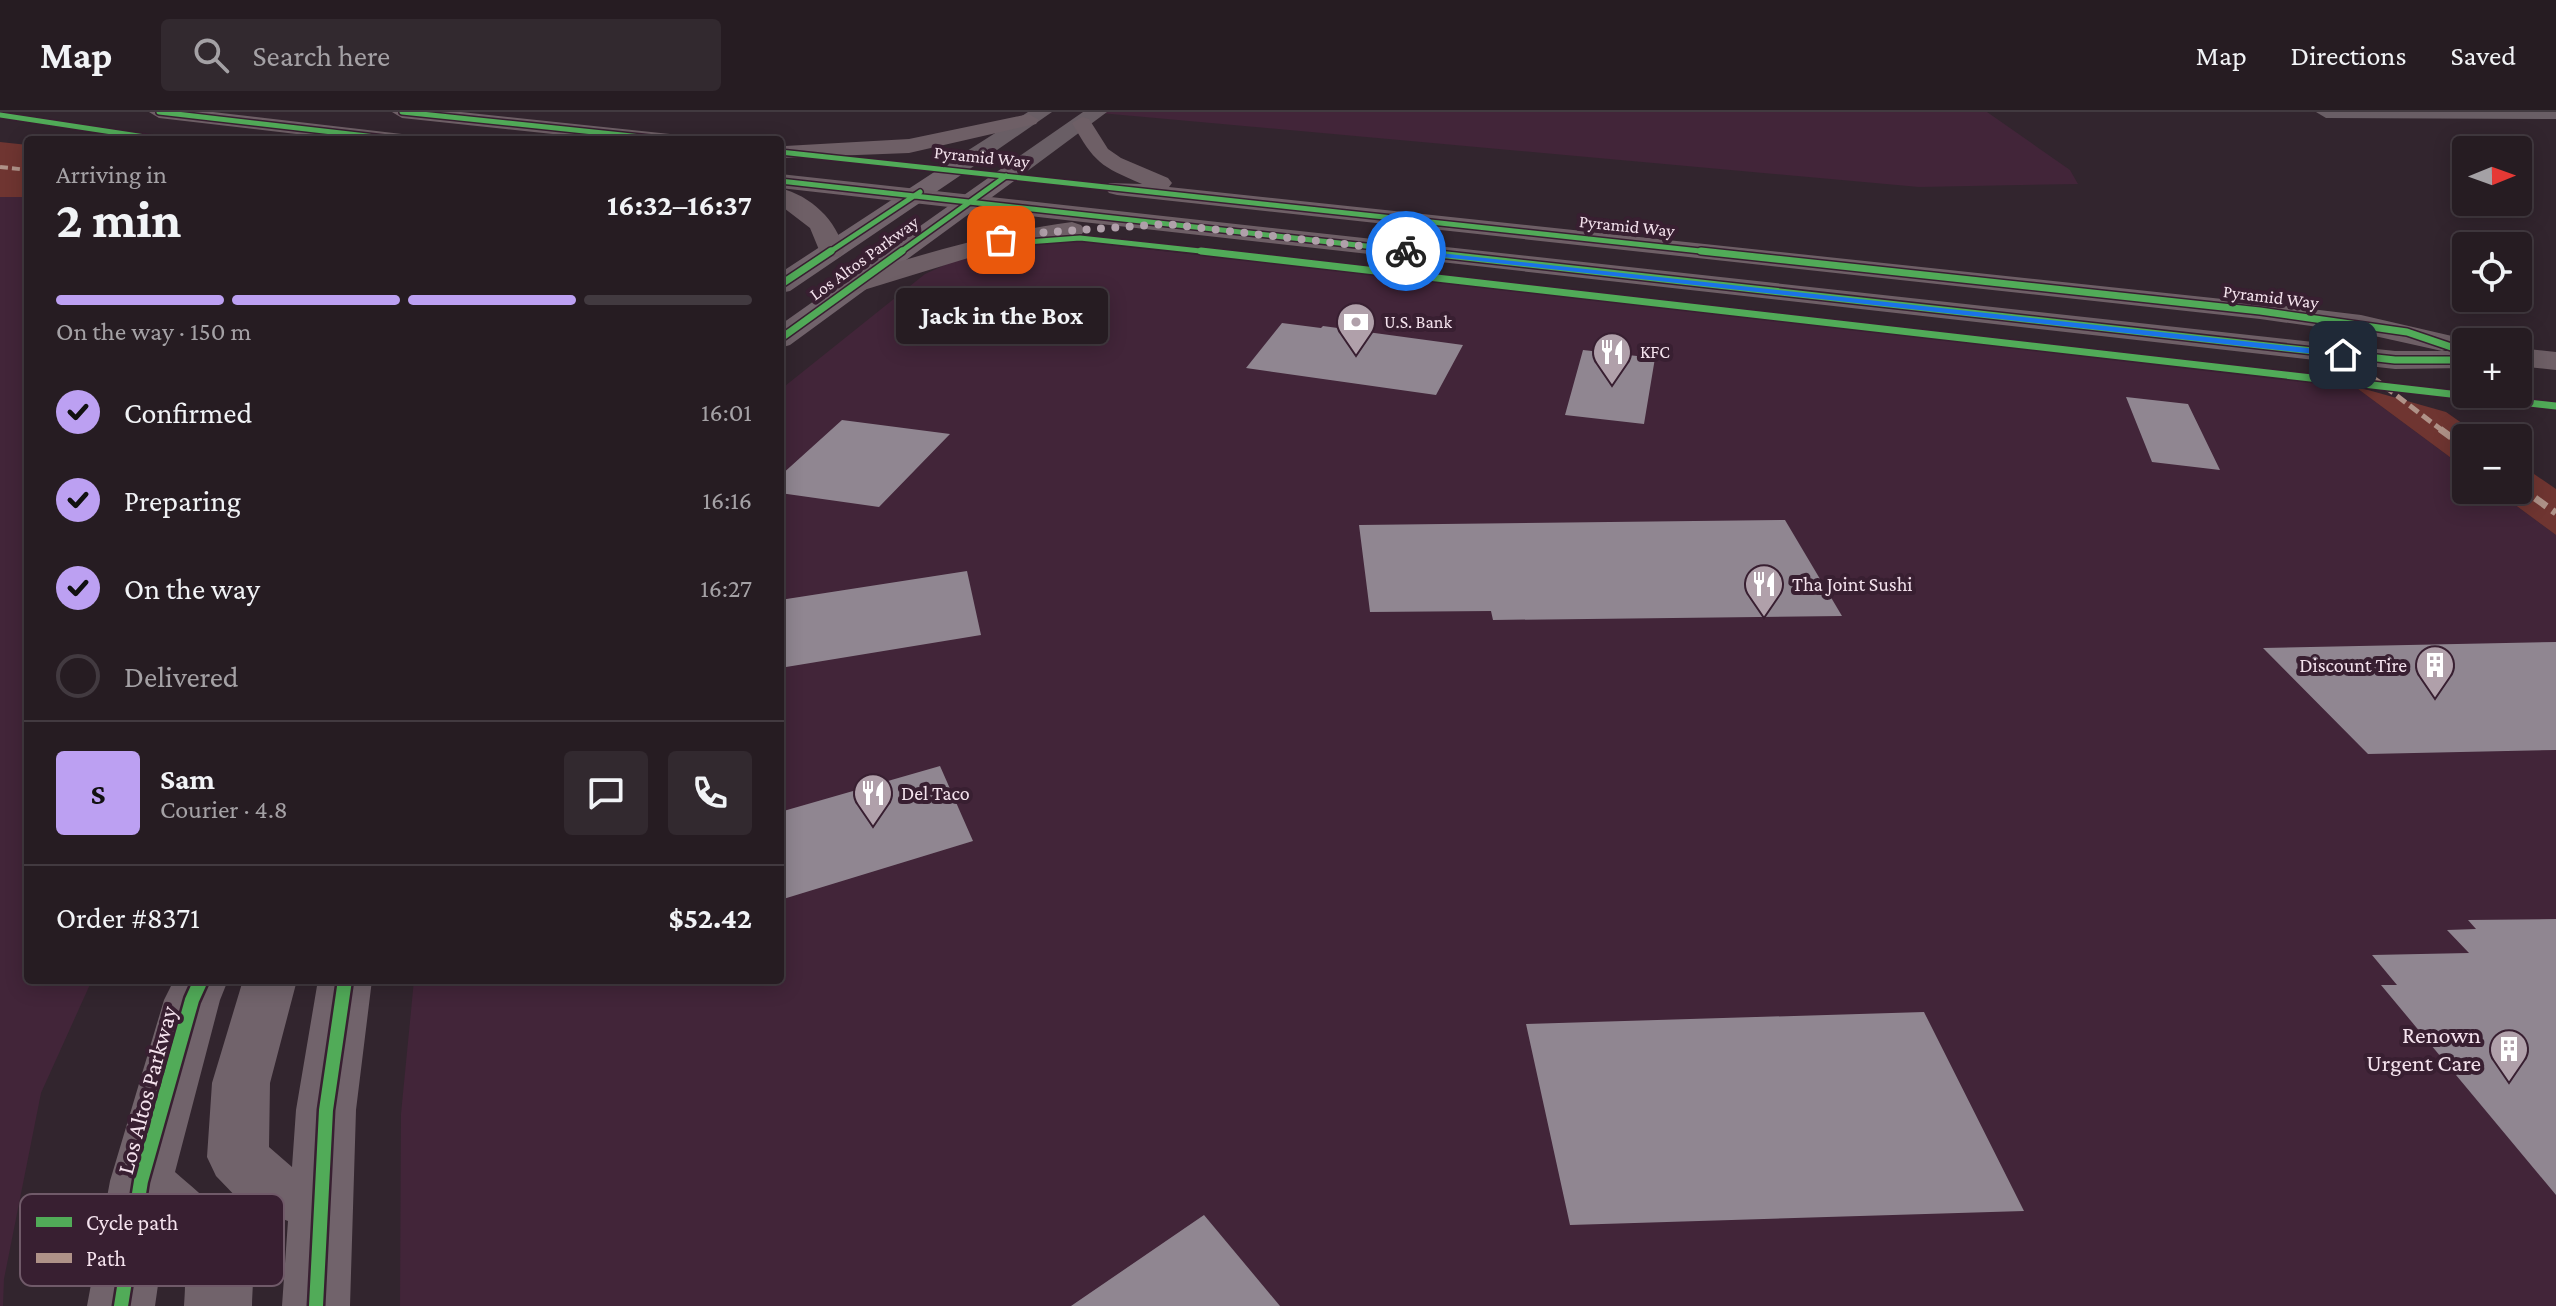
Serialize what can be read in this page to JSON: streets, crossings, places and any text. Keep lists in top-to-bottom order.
{
  "streets": {
    "main road": ["Pyramid Way", "Los Altos Parkway"]
  },
  "crossings": [
    ["Pyramid Way", "Los Altos Parkway"]
  ],
  "places": {
    "other": ["Jack in the Box"],
    "bank": ["U.S. Bank"],
    "restaurant": ["KFC", "Tha Joint Sushi", "Del Taco"],
    "building": ["Discount Tire", "Renown Urgent Care"]
  },
  "legend": ["Cycle path", "Path"],
  "north": "right",
  "page": {
    "header": "Map",
    "search": "Search here",
    "nav": ["Map", "Directions", "Saved"],
    "map_buttons": ["+", "−"],
    "heading": ["2 min", "Arriving in", "16:32–16:37"],
    "panel": [
      "Sam",
      "Courier · 4.8",
      "Order #8371",
      "$52.42"
    ],
    "bar": "On the way · 150 m",
    "bubble": "Jack in the Box",
    "list": [
      ["Confirmed", "16:01"],
      ["Preparing", "16:16"],
      ["On the way", "16:27"],
      "Delivered"
    ],
    "round": "S"
  }
}
